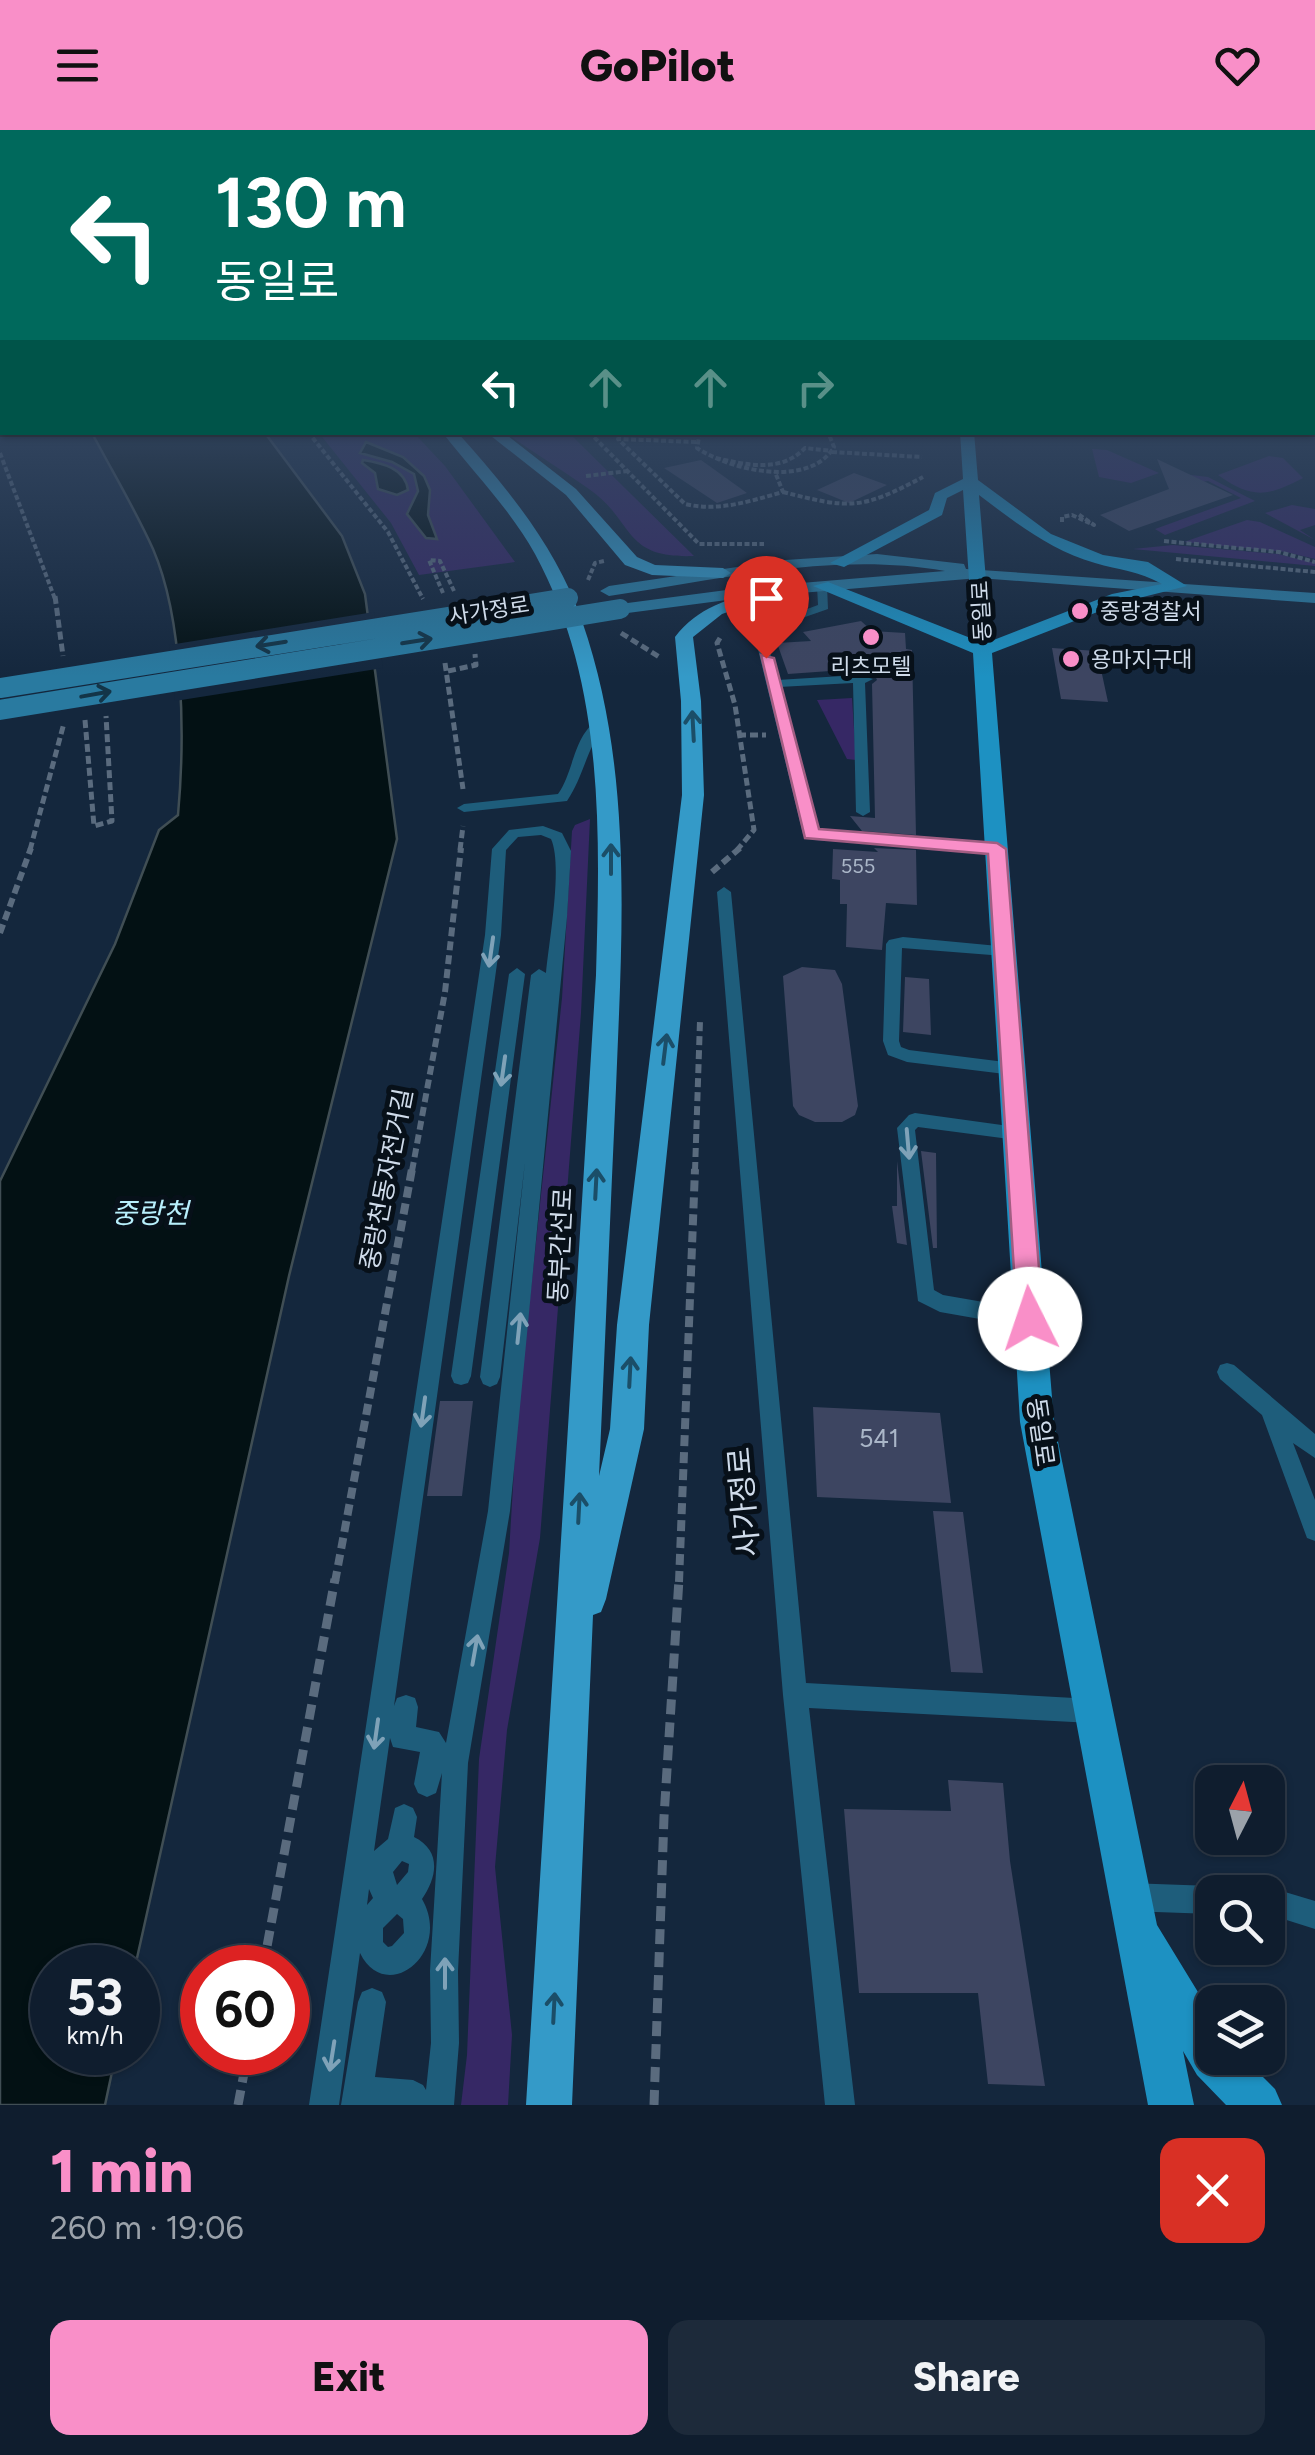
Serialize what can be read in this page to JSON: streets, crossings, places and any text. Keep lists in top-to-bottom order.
{
  "streets": {
    "highway": ["동부간선로"],
    "main road": ["사가정로", "동일로"],
    "path": ["중랑천동자전거길"]
  },
  "crossings": [
    ["사가정로", "동일로"]
  ],
  "water": ["중랑천"],
  "places": ["중랑경찰서", "리츠모텔", "용마지구대"],
  "house_numbers": ["555", "541"],
  "north": "top",
  "page": {
    "header": "GoPilot",
    "turn": ["130 m", "동일로"],
    "speed": "53 km/h",
    "limit": "60",
    "heading": ["1 min", "260 m · 19:06"],
    "buttons": ["Exit", "Share"]
  }
}
